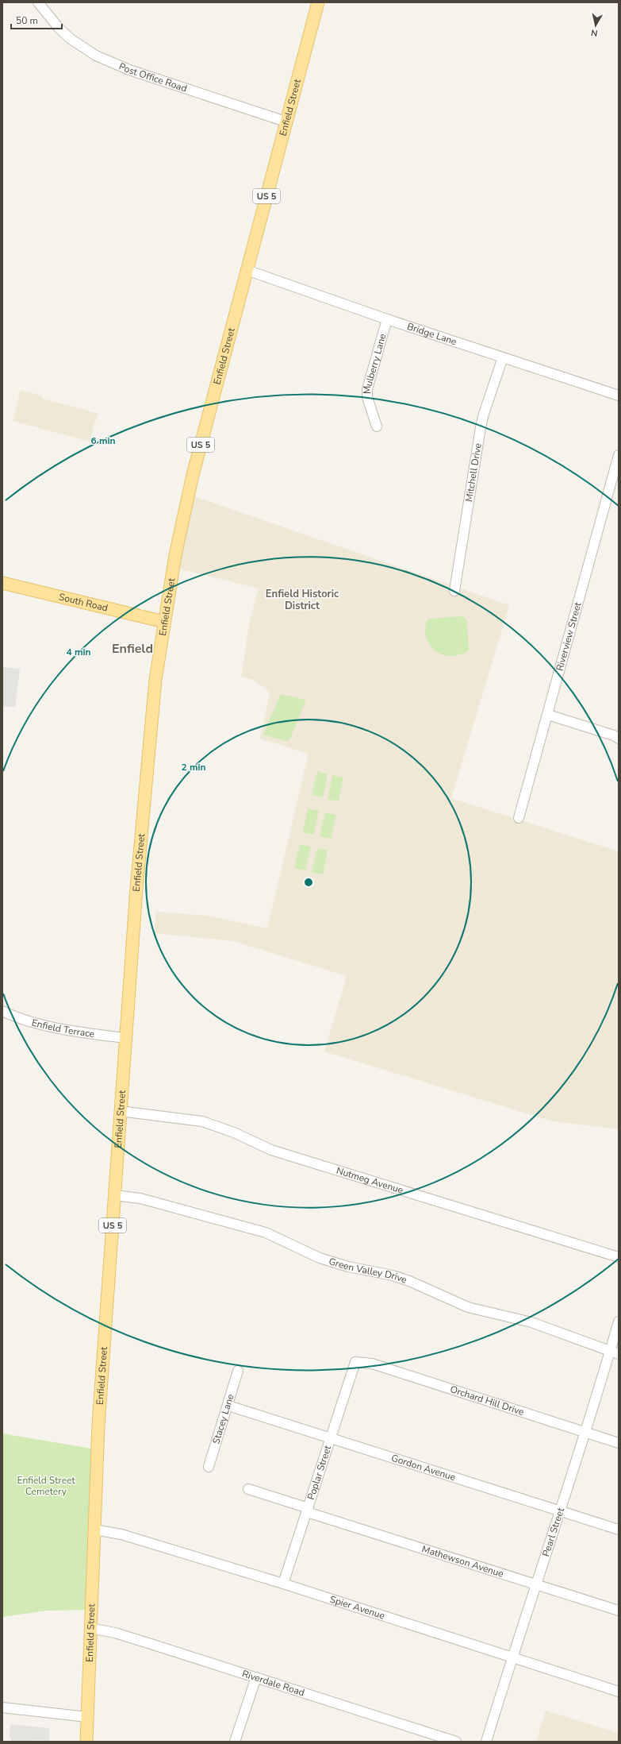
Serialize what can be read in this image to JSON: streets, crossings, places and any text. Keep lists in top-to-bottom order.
{
  "streets": {
    "main road": ["Enfield Street", "US 5", "South Road"],
    "street": [
      "Post Office Road",
      "Bridge Lane",
      "Mulberry Lane",
      "Mitchell Drive",
      "Riverview Street",
      "Enfield Terrace",
      "Nutmeg Avenue",
      "Green Valley Drive",
      "Orchard Hill Drive",
      "Stacey Lane",
      "Gordon Avenue",
      "Poplar Street",
      "Pearl Street",
      "Mathewson Avenue",
      "Spier Avenue",
      "Riverdale Road"
    ]
  },
  "crossings": [
    ["Post Office Road", "Enfield Street"],
    ["Enfield Street", "Bridge Lane"],
    ["Enfield Street", "South Road"],
    ["Enfield Street", "Enfield Terrace"],
    ["Enfield Street", "Nutmeg Avenue"],
    ["Enfield Street", "Green Valley Drive"],
    ["Enfield Street", "Spier Avenue"],
    ["Enfield Street", "Riverdale Road"],
    ["Bridge Lane", "Mulberry Lane"],
    ["Bridge Lane", "Mitchell Drive"],
    ["Green Valley Drive", "Pearl Street"],
    ["Orchard Hill Drive", "Poplar Street"],
    ["Orchard Hill Drive", "Pearl Street"],
    ["Stacey Lane", "Gordon Avenue"],
    ["Gordon Avenue", "Poplar Street"],
    ["Gordon Avenue", "Pearl Street"],
    ["Poplar Street", "Mathewson Avenue"],
    ["Poplar Street", "Spier Avenue"],
    ["Pearl Street", "Mathewson Avenue"],
    ["Pearl Street", "Spier Avenue"]
  ],
  "districts": ["Enfield Historic District", "Enfield"],
  "parks": ["Enfield Street Cemetery"],
  "scale_bar": "50 m",
  "north": "bottom",
  "rings": ["6 min", "4 min", "2 min"]
}
